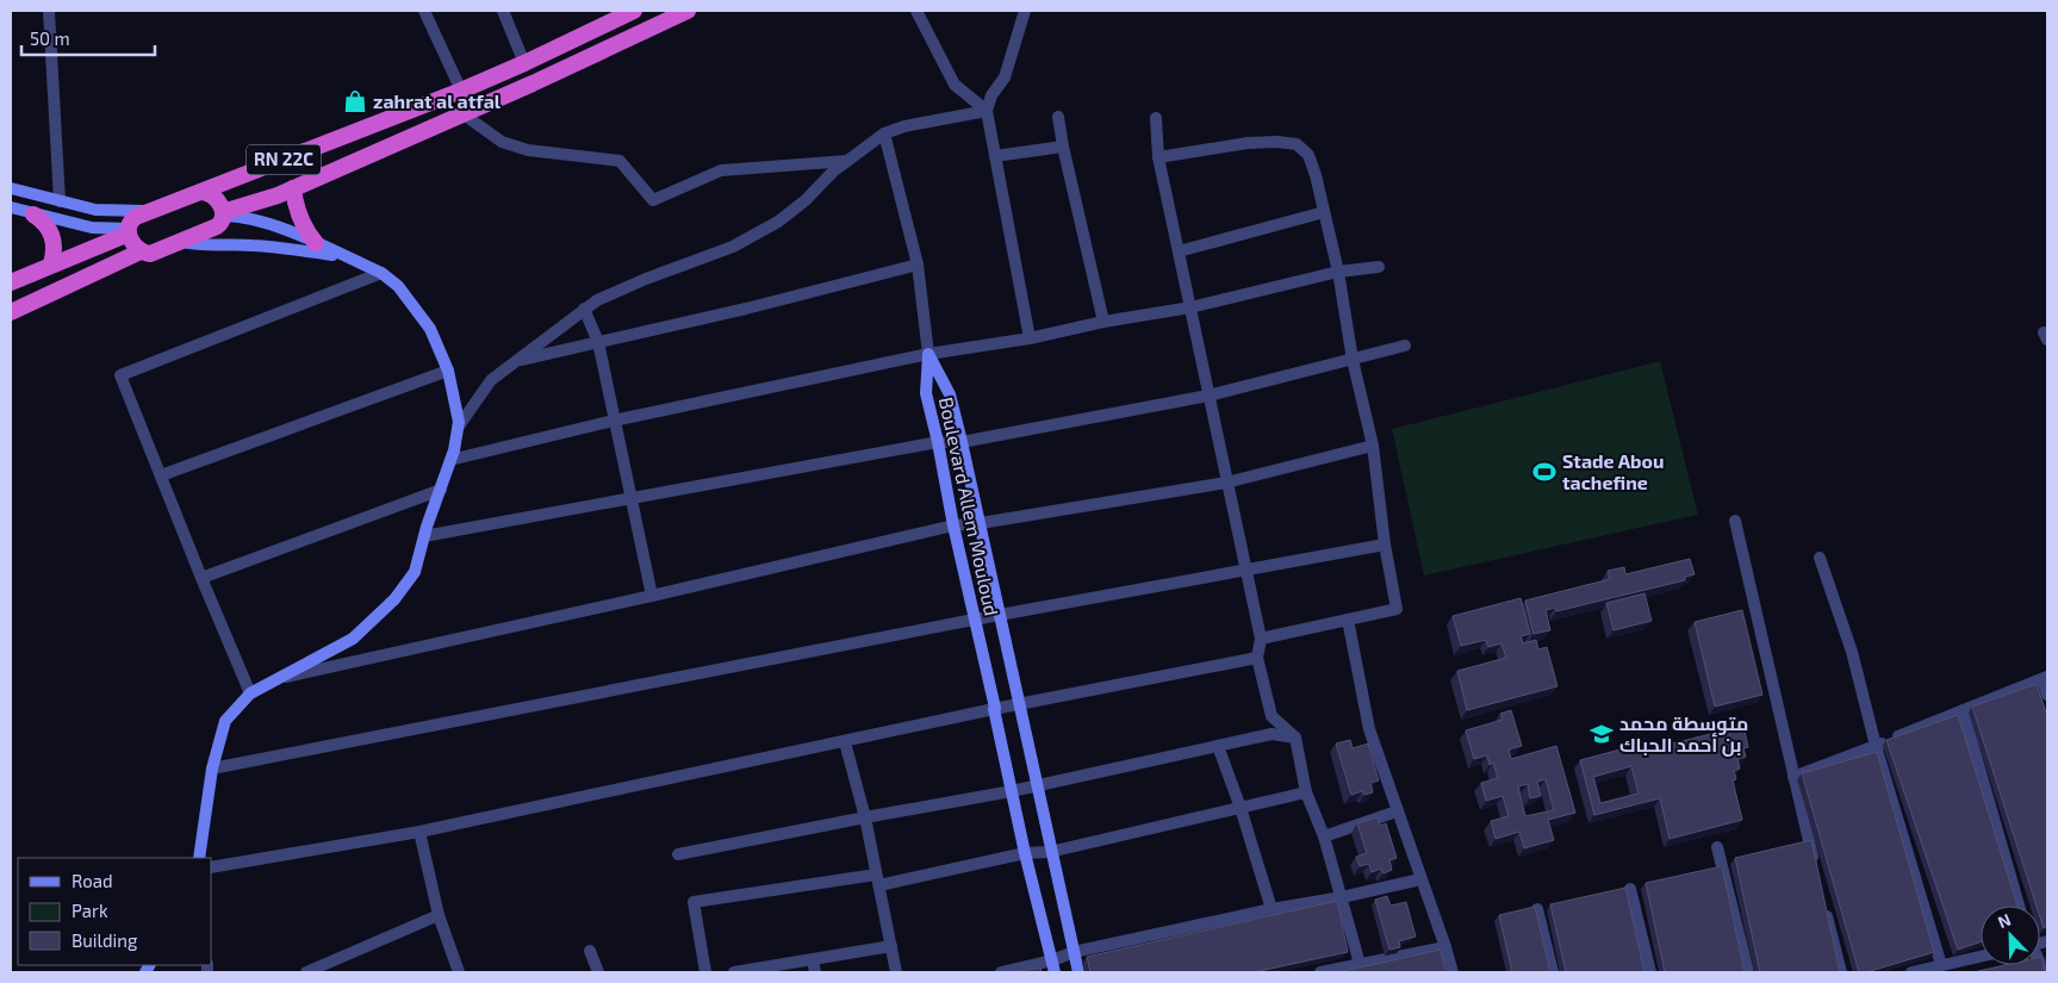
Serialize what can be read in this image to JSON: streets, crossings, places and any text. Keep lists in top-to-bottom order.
{
  "streets": {
    "highway": ["RN 22C"],
    "main road": ["Boulevard Allem Mouloud"]
  },
  "places": {
    "shop": ["zahrat al atfal"],
    "sports": ["Stade Abou tachefine"],
    "school or university": ["متوسطة محمد بن أحمد الحباك"]
  },
  "legend": ["Road", "Park", "Building"],
  "scale_bar": "50 m",
  "north": "top left"
}
